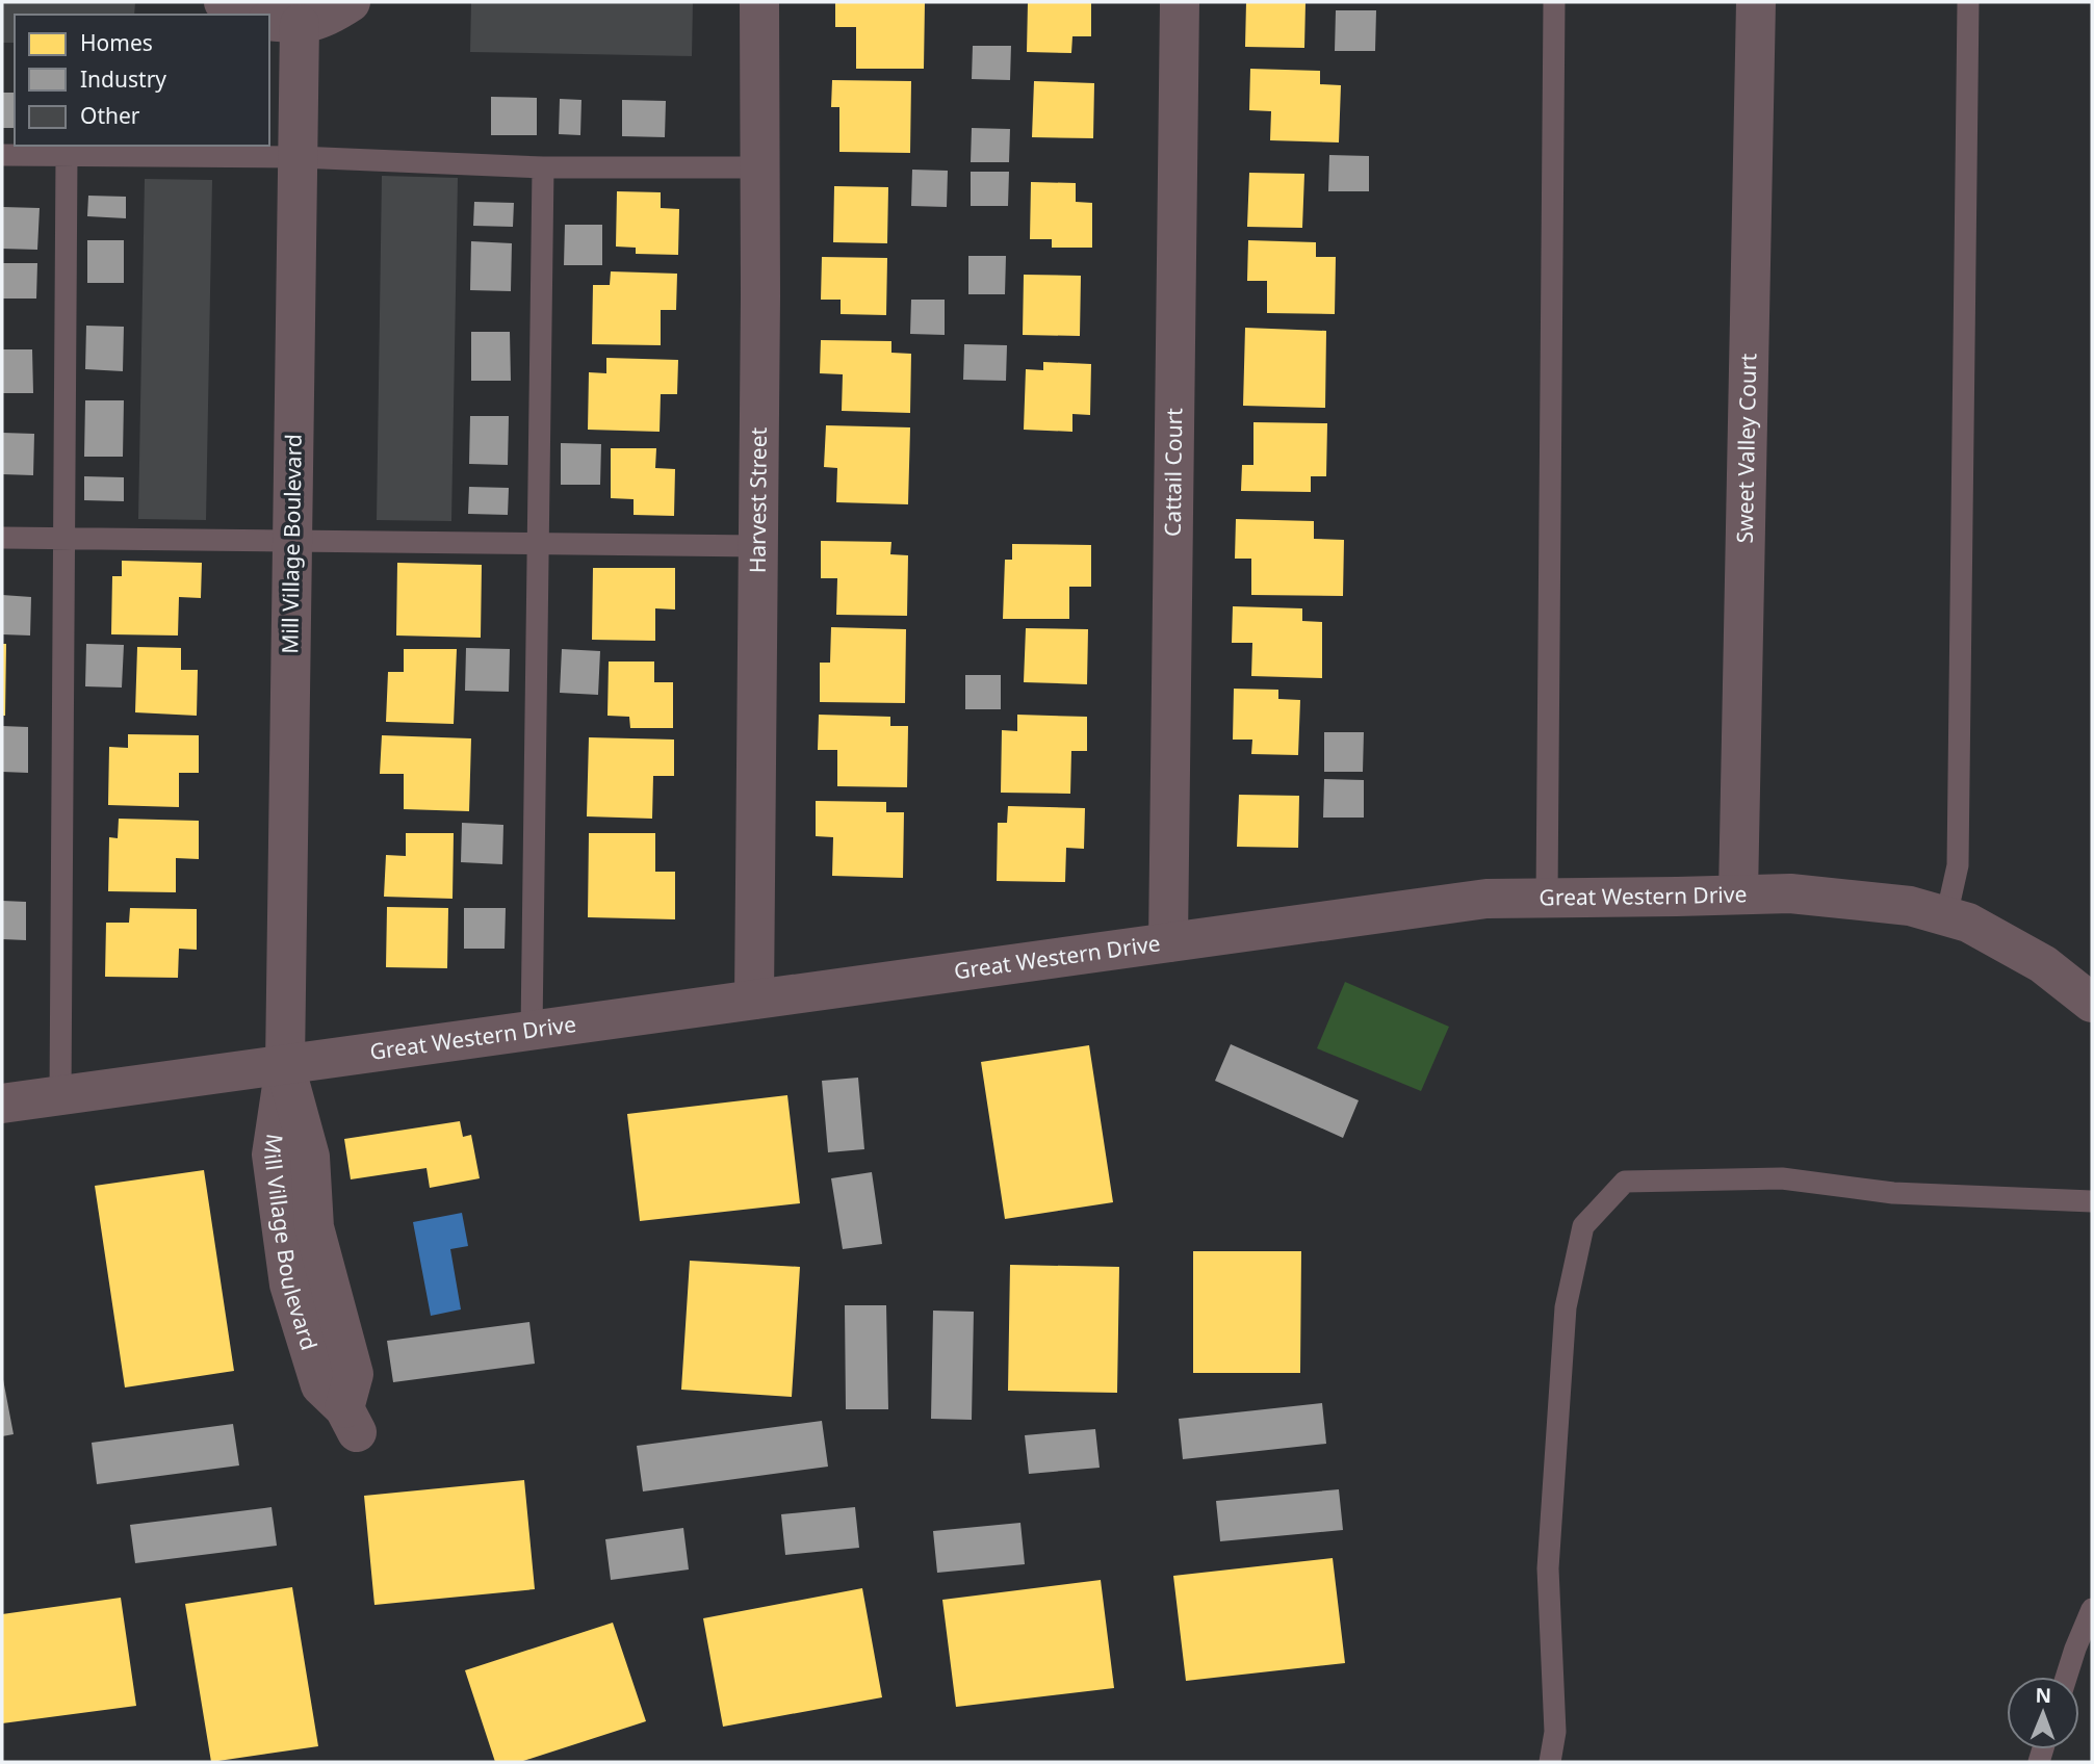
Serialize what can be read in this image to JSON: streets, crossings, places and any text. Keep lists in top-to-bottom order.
{
  "streets": {
    "street": [
      "Sweet Valley Court",
      "Cattail Court",
      "Harvest Street",
      "Mill Village Boulevard",
      "Great Western Drive"
    ]
  },
  "crossings": [
    ["Sweet Valley Court", "Great Western Drive"],
    ["Cattail Court", "Great Western Drive"],
    ["Harvest Street", "Great Western Drive"],
    ["Mill Village Boulevard", "Great Western Drive"]
  ],
  "legend": ["Homes", "Industry", "Other"],
  "north": "top"
}
